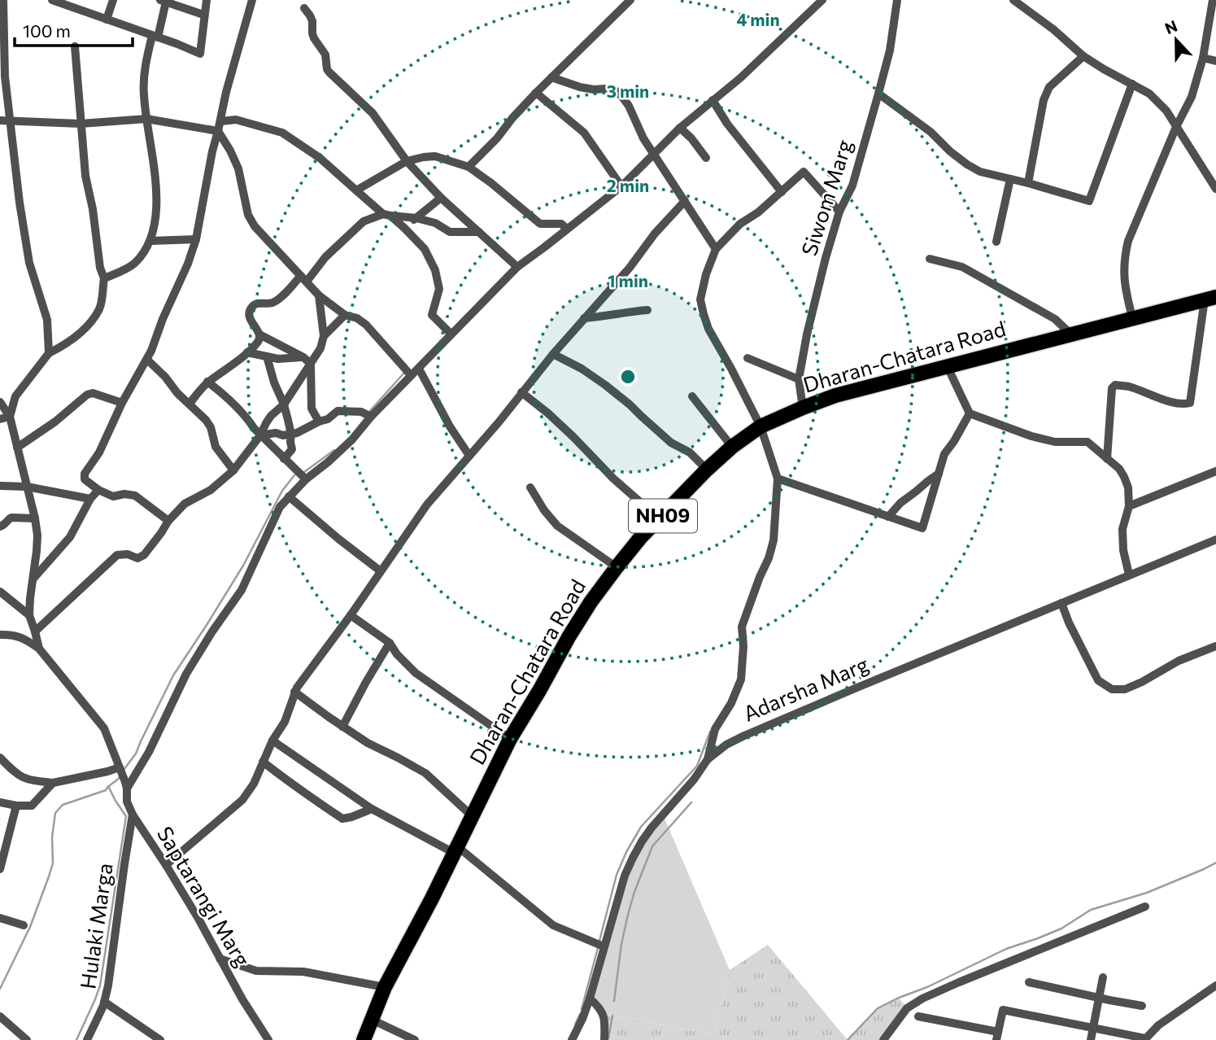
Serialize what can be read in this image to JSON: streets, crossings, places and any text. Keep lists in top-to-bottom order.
{
  "streets": {
    "main road": ["Dharan-Chatara Road", "NH09"],
    "street": [
      "Siwom Marg",
      "Adarsha Marg",
      "Saptarangi Marg",
      "Hulaki Marga"
    ]
  },
  "crossings": [
    ["Siwom Marg", "Dharan-Chatara Road"],
    ["Saptarangi Marg", "Hulaki Marga"]
  ],
  "scale_bar": "100 m",
  "north": "top",
  "rings": [
    "4 min",
    "3 min",
    "2 min",
    "1 min"
  ]
}
